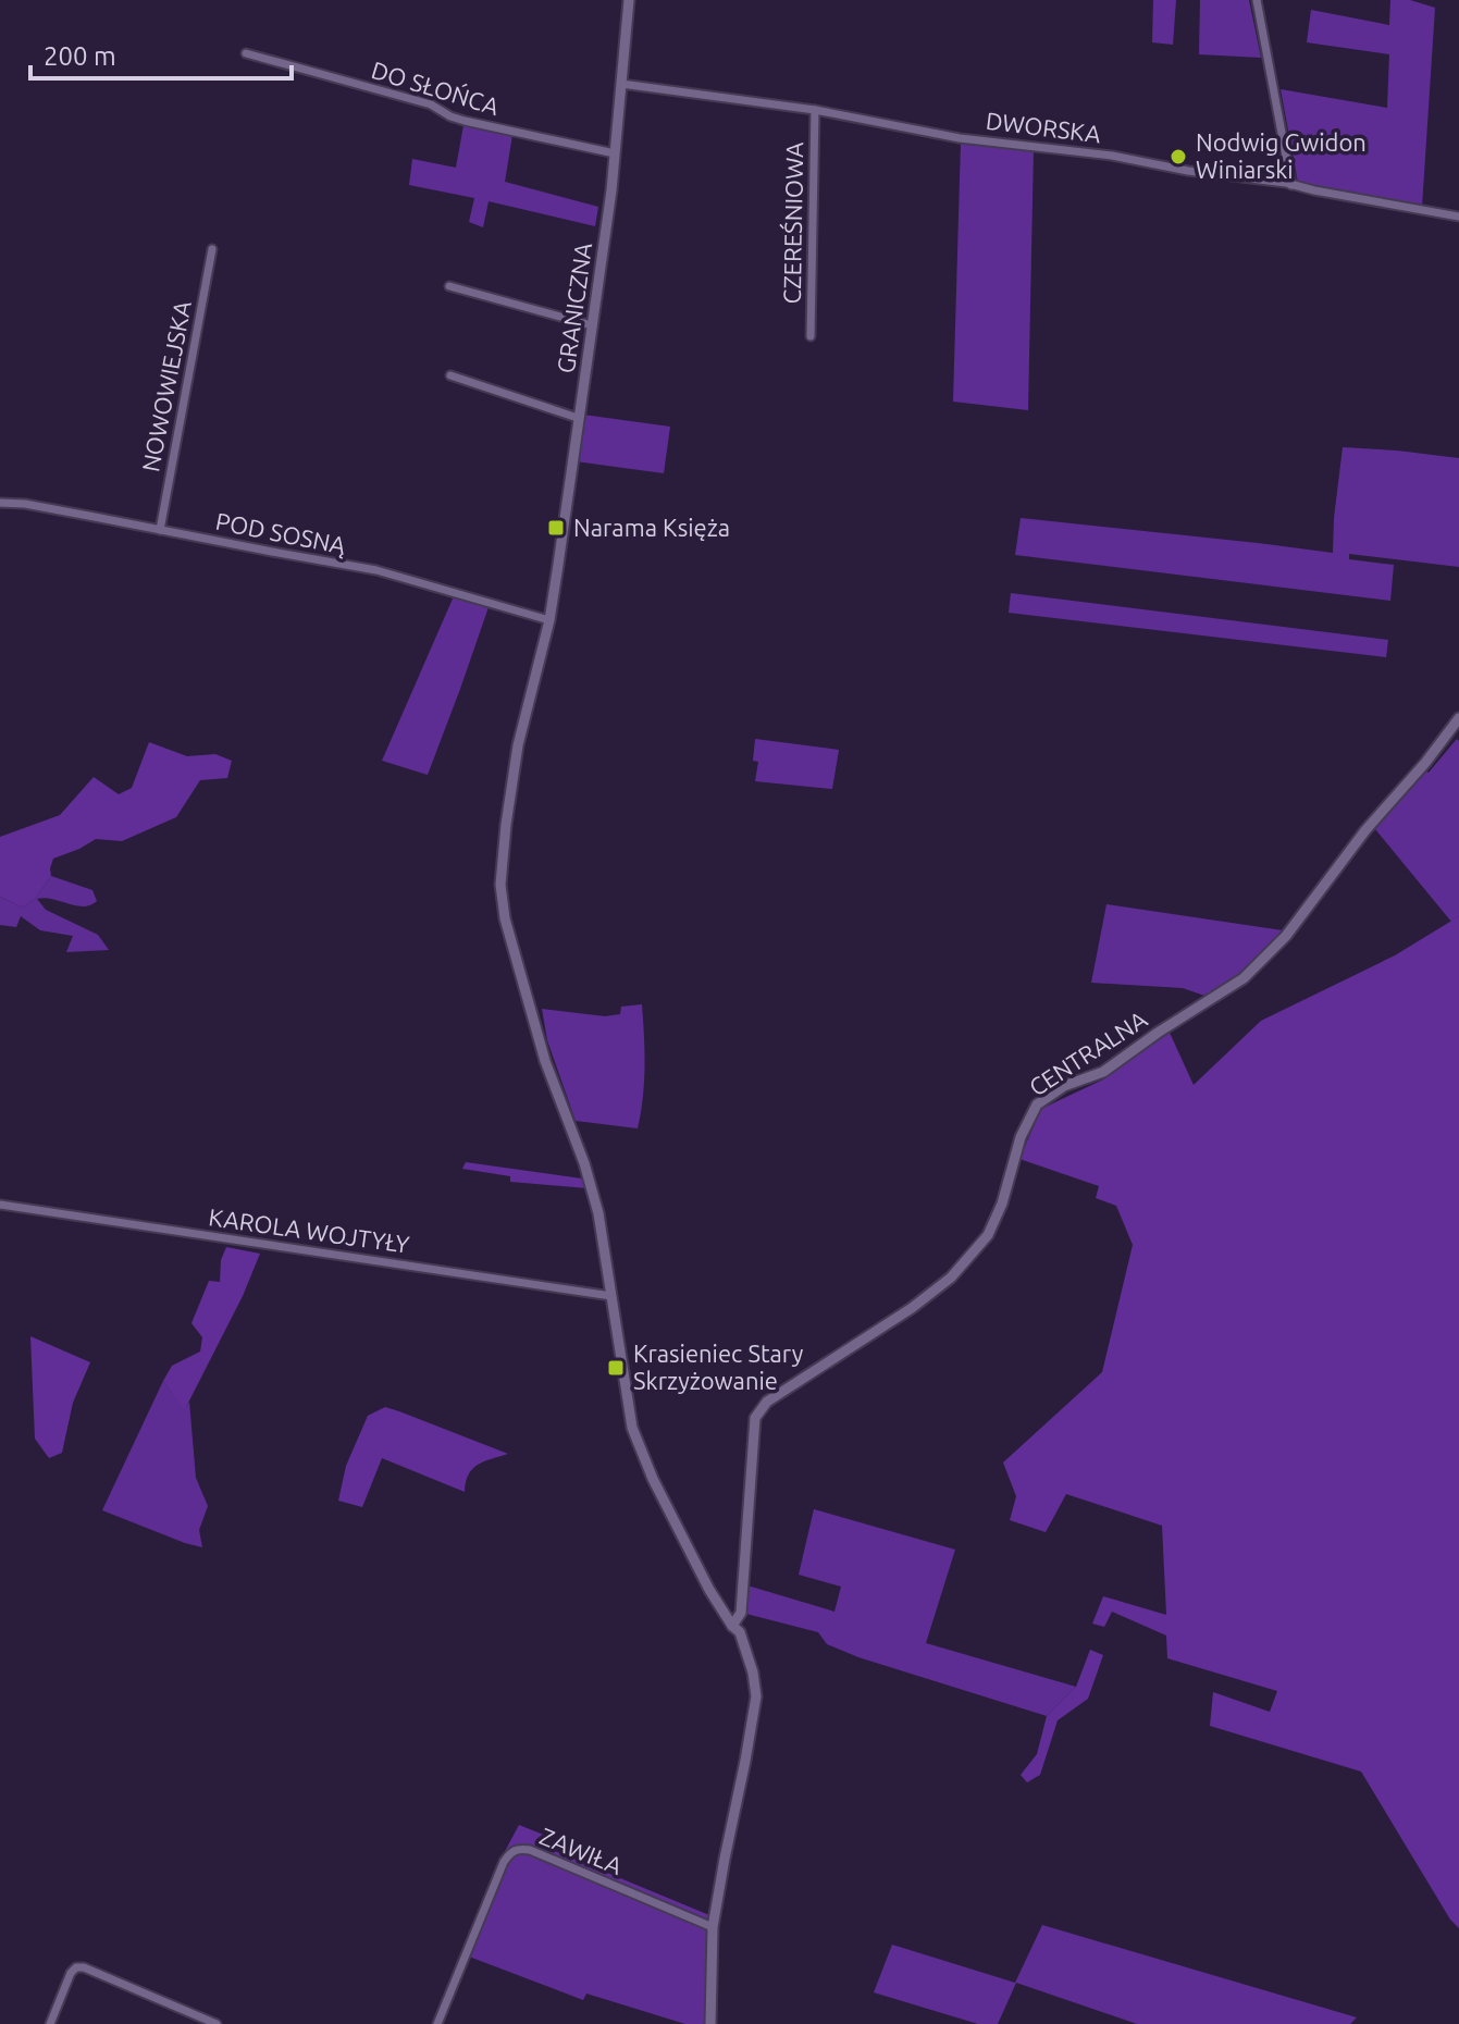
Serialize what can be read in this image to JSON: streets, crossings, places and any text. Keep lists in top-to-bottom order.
{
  "streets": {
    "street": [
      "DO SŁOŃCA",
      "DWORSKA",
      "CZEREŚNIOWA",
      "GRANICZNA",
      "NOWOWIEJSKA",
      "POD SOSNĄ",
      "CENTRALNA",
      "KAROLA WOJTYŁY",
      "ZAWIŁA"
    ]
  },
  "crossings": [
    ["DO SŁOŃCA", "GRANICZNA"],
    ["DWORSKA", "CZEREŚNIOWA"],
    ["DWORSKA", "GRANICZNA"],
    ["GRANICZNA", "POD SOSNĄ"],
    ["GRANICZNA", "CENTRALNA"],
    ["GRANICZNA", "KAROLA WOJTYŁY"],
    ["NOWOWIEJSKA", "POD SOSNĄ"]
  ],
  "places": {
    "other": ["Nodwig Gwidon Winiarski"],
    "transit": ["Narama Księża", "Krasieniec Stary Skrzyżowanie"]
  },
  "scale_bar": "200 m"
}
